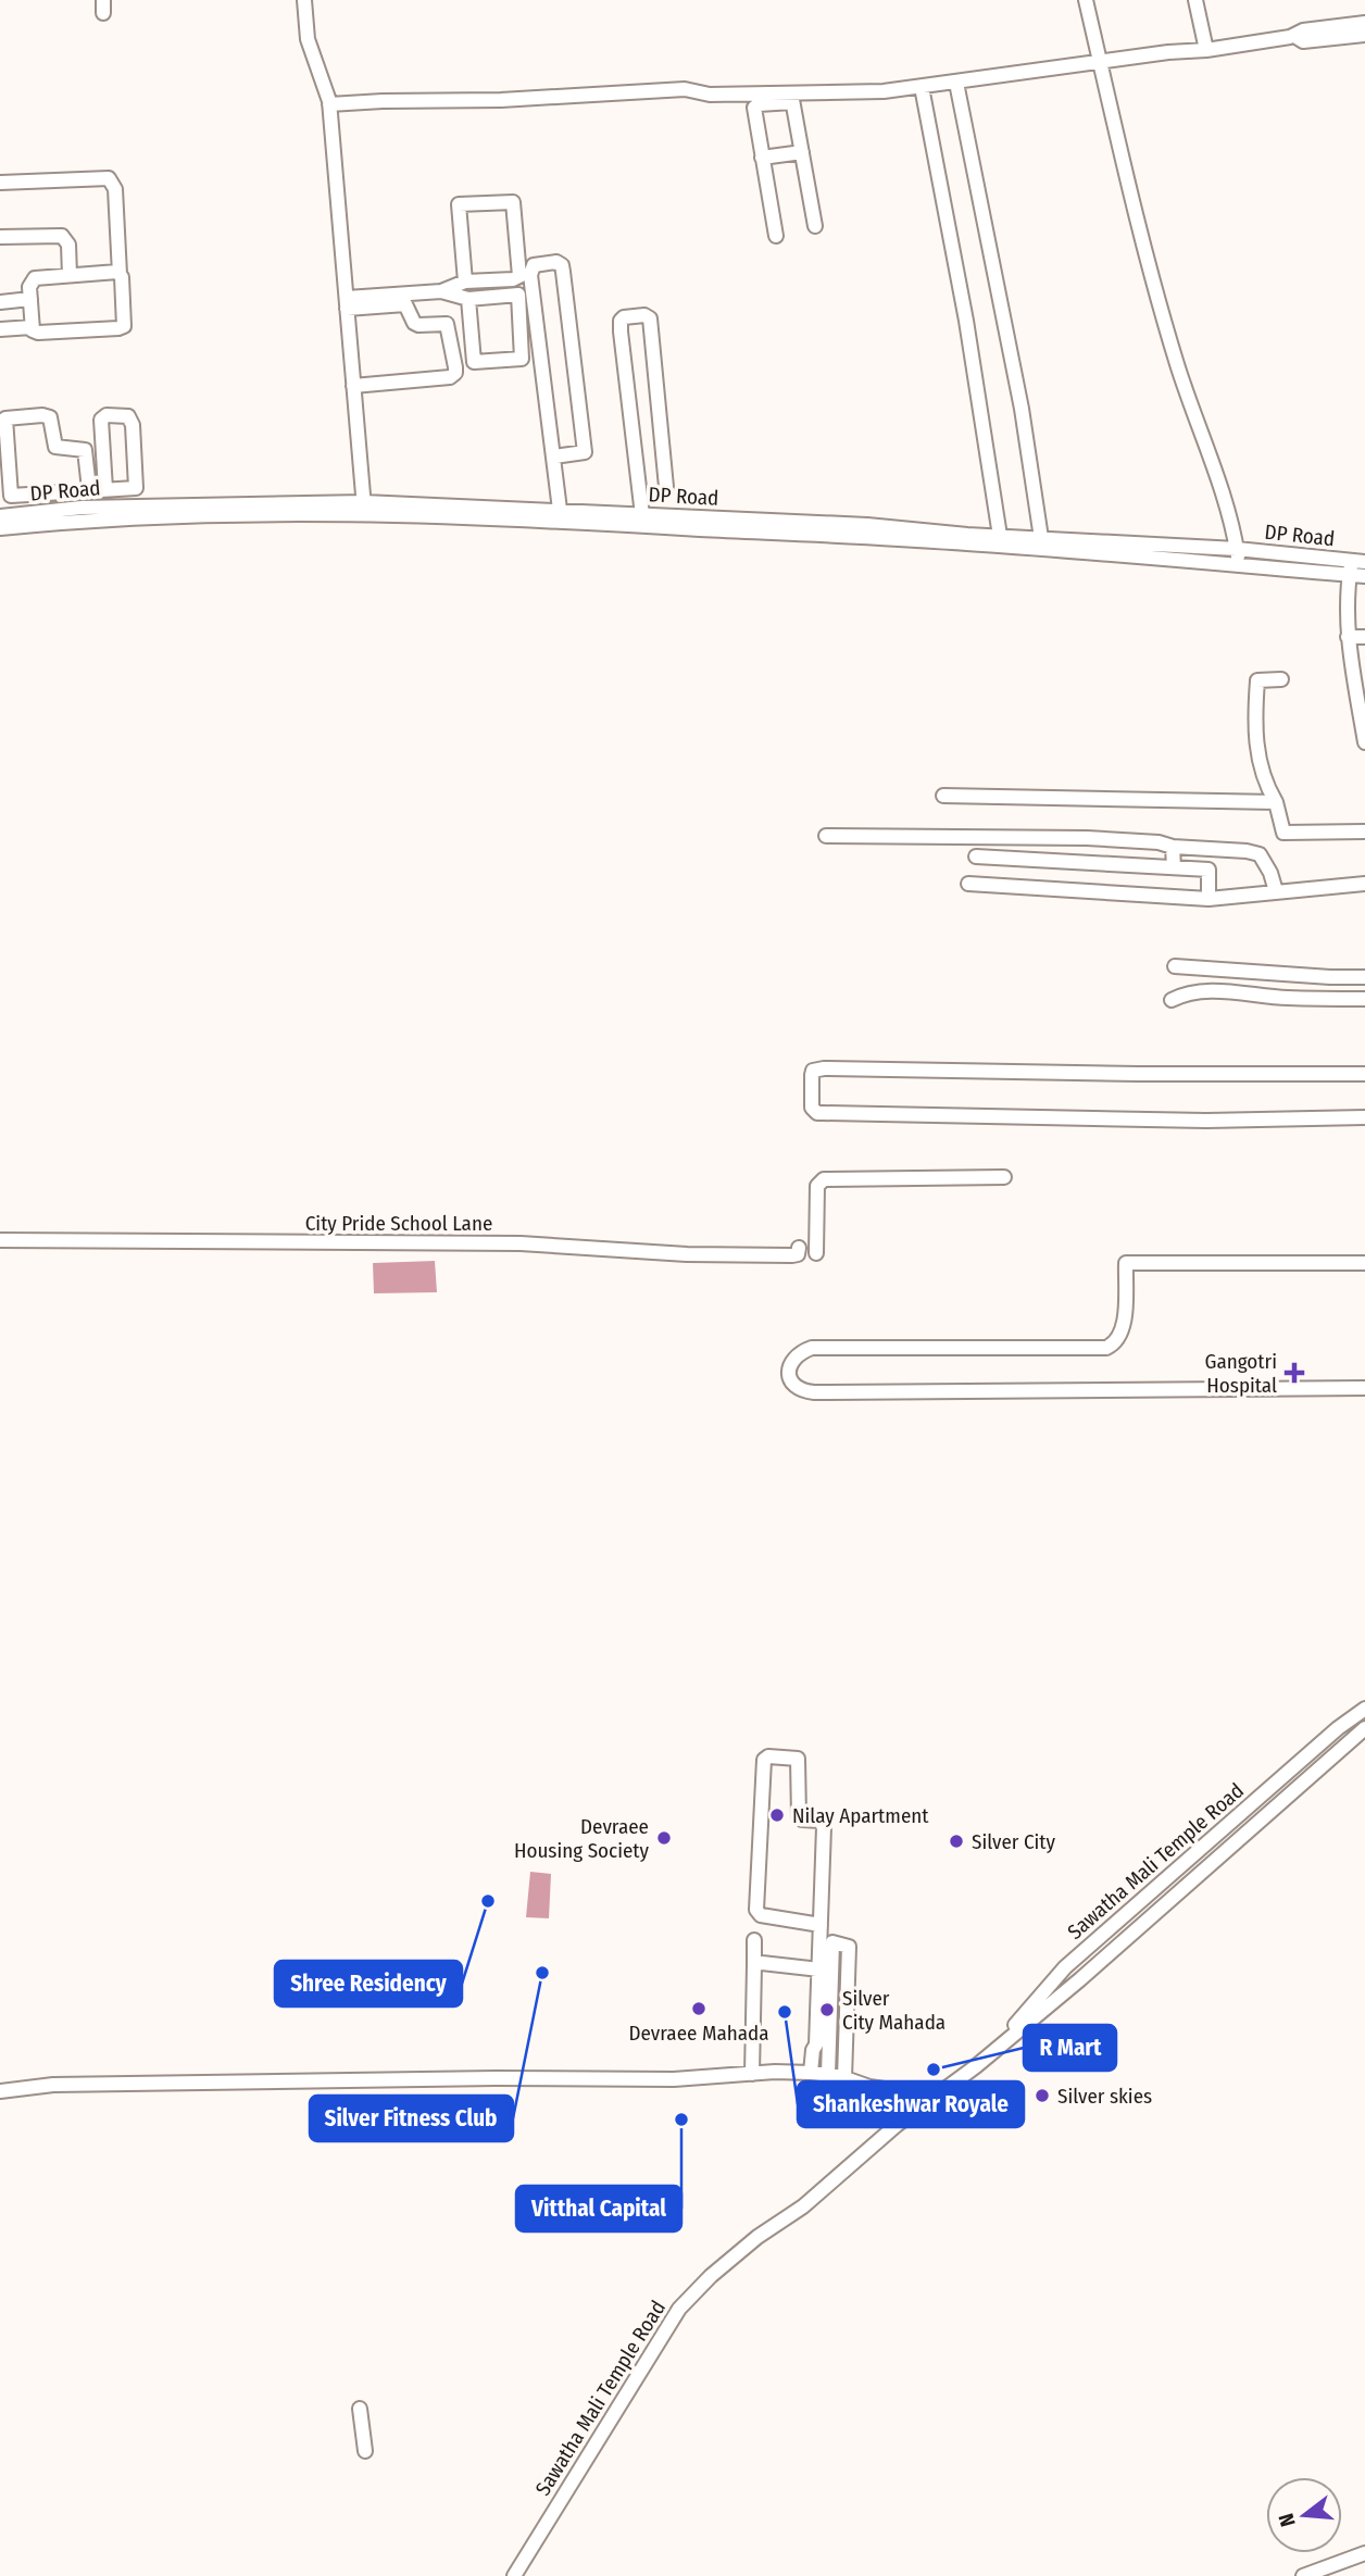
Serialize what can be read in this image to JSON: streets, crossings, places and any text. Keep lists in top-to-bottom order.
{
  "streets": {
    "street": ["DP Road", "City Pride School Lane", "Sawatha Mali Temple Road"]
  },
  "places": {
    "health": ["Gangotri Hospital"],
    "other": [
      "Nilay Apartment",
      "Devraee Housing Society",
      "Silver City",
      "Shree Residency",
      "Silver Fitness Club",
      "Devraee Mahada",
      "Silver City Mahada",
      "Shankeshwar Royale",
      "R Mart",
      "Silver skies",
      "Vitthal Capital"
    ]
  },
  "north": "left"
}
